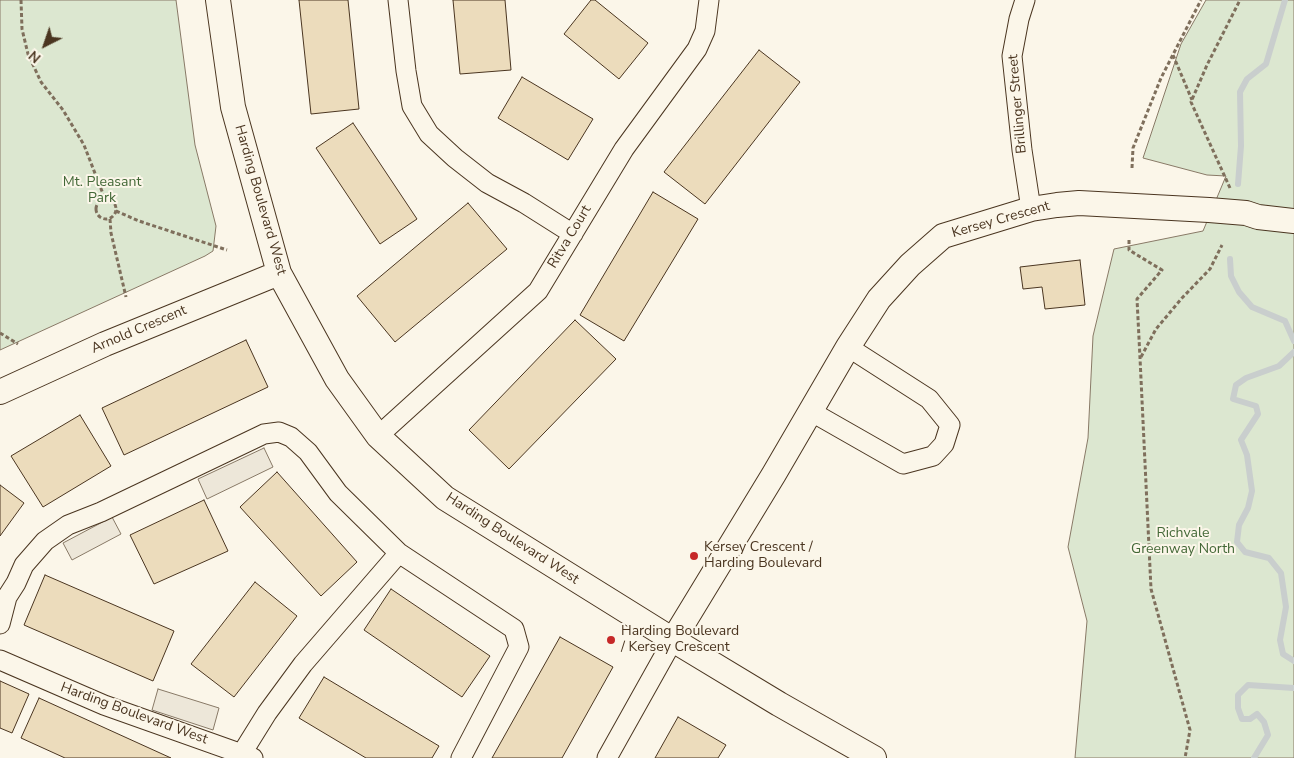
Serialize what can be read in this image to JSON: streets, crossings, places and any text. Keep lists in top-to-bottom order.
{
  "streets": {
    "street": [
      "Brillinger Street",
      "Harding Boulevard West",
      "Kersey Crescent",
      "Ritva Court",
      "Arnold Crescent"
    ]
  },
  "crossings": [
    ["Brillinger Street", "Kersey Crescent"],
    ["Harding Boulevard West", "Kersey Crescent"],
    ["Harding Boulevard West", "Ritva Court"],
    ["Harding Boulevard West", "Arnold Crescent"]
  ],
  "parks": ["Mt. Pleasant Park", "Richvale Greenway North"],
  "places": ["Kersey Crescent / Harding Boulevard", "Harding Boulevard / Kersey Crescent"],
  "north": "bottom left"
}
